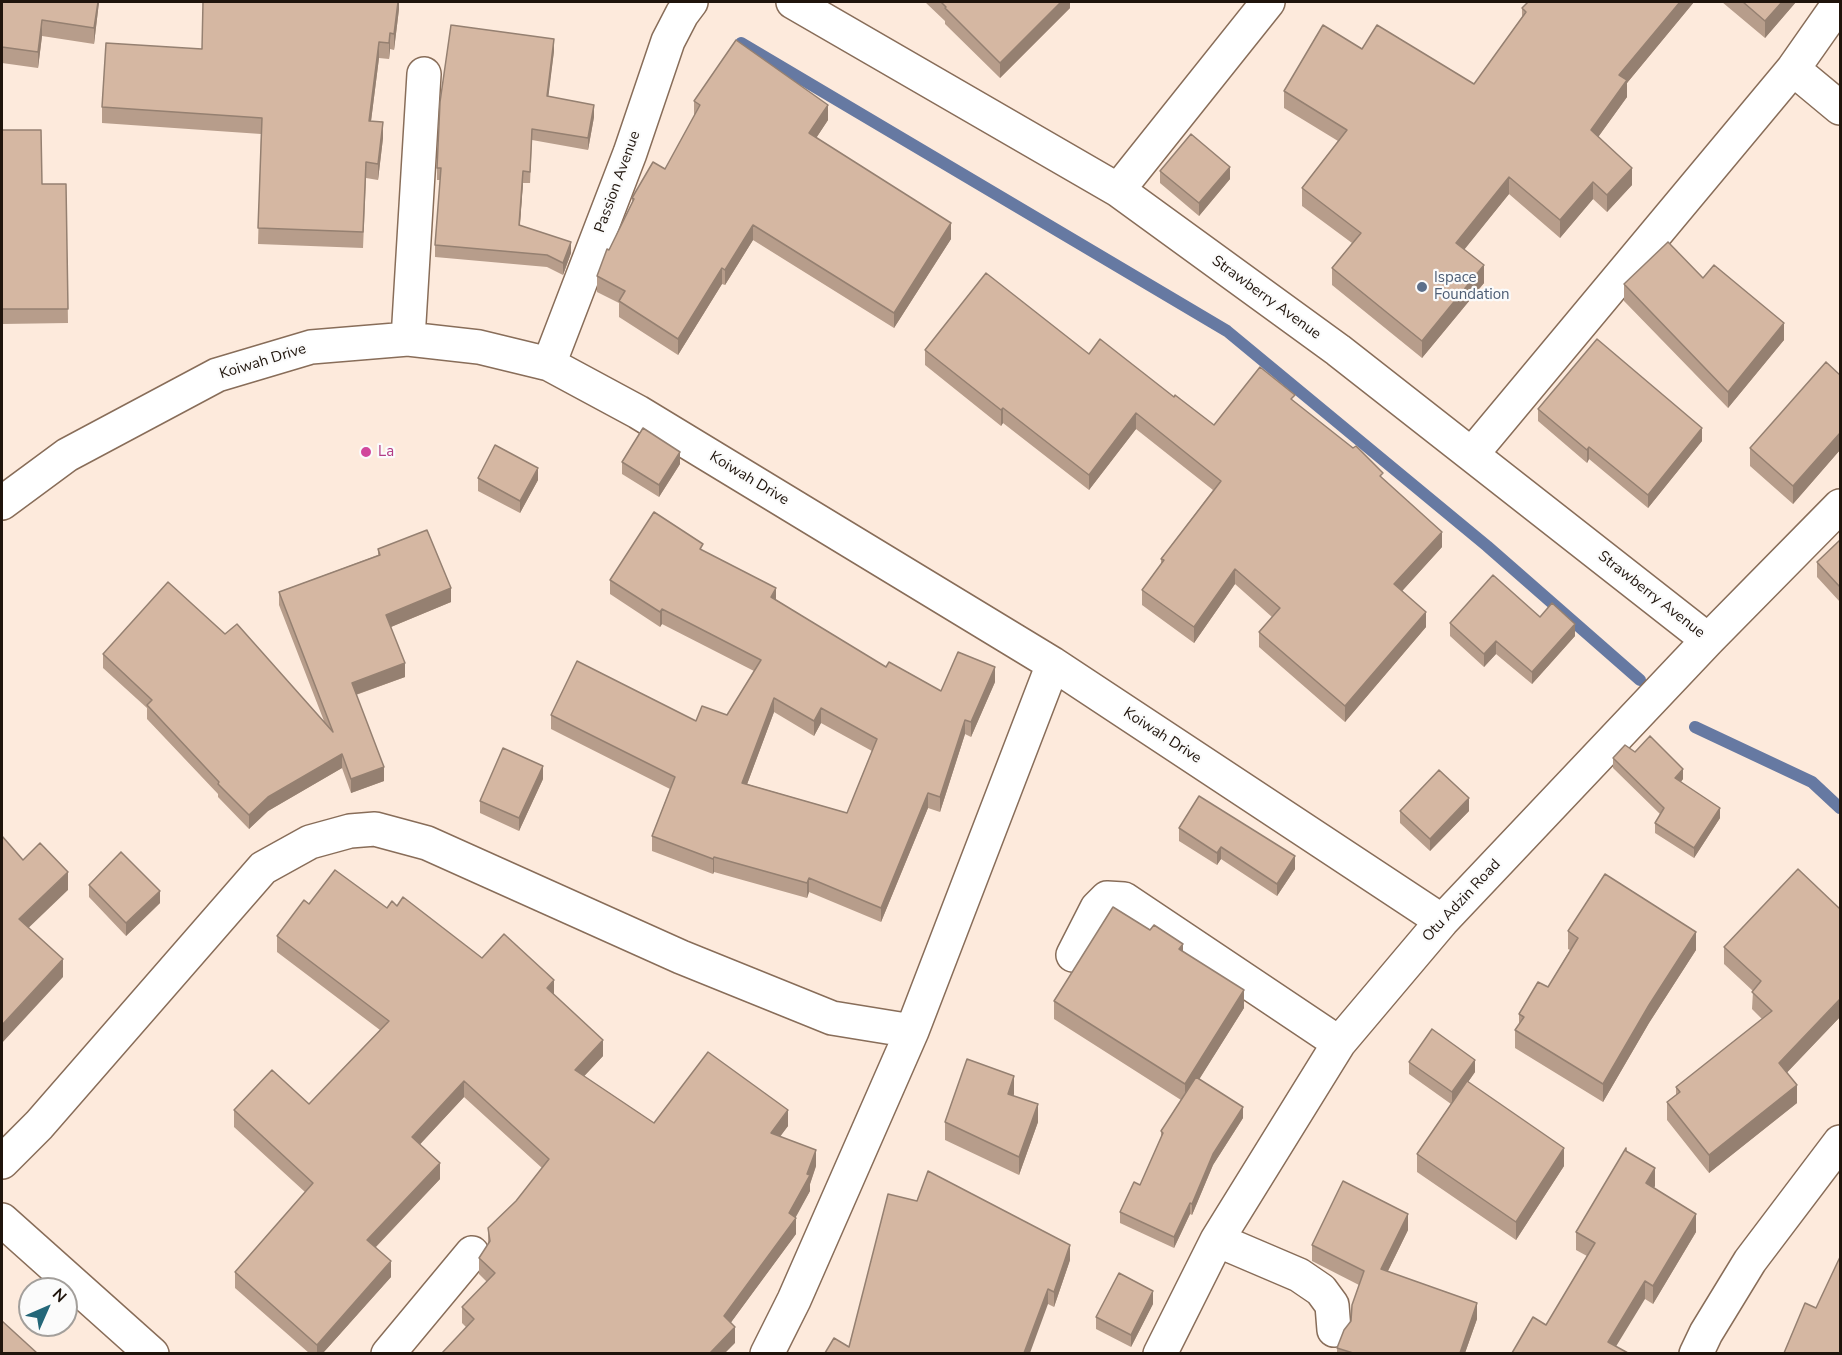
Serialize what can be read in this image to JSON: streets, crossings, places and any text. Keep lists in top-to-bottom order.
{
  "streets": {
    "street": [
      "Passion Avenue",
      "Strawberry Avenue",
      "Koiwah Drive",
      "Otu Adzin Road"
    ]
  },
  "crossings": [
    ["Passion Avenue", "Koiwah Drive"],
    ["Strawberry Avenue", "Otu Adzin Road"],
    ["Koiwah Drive", "Otu Adzin Road"]
  ],
  "places": ["Ispace Foundation", "La"],
  "north": "top right"
}
